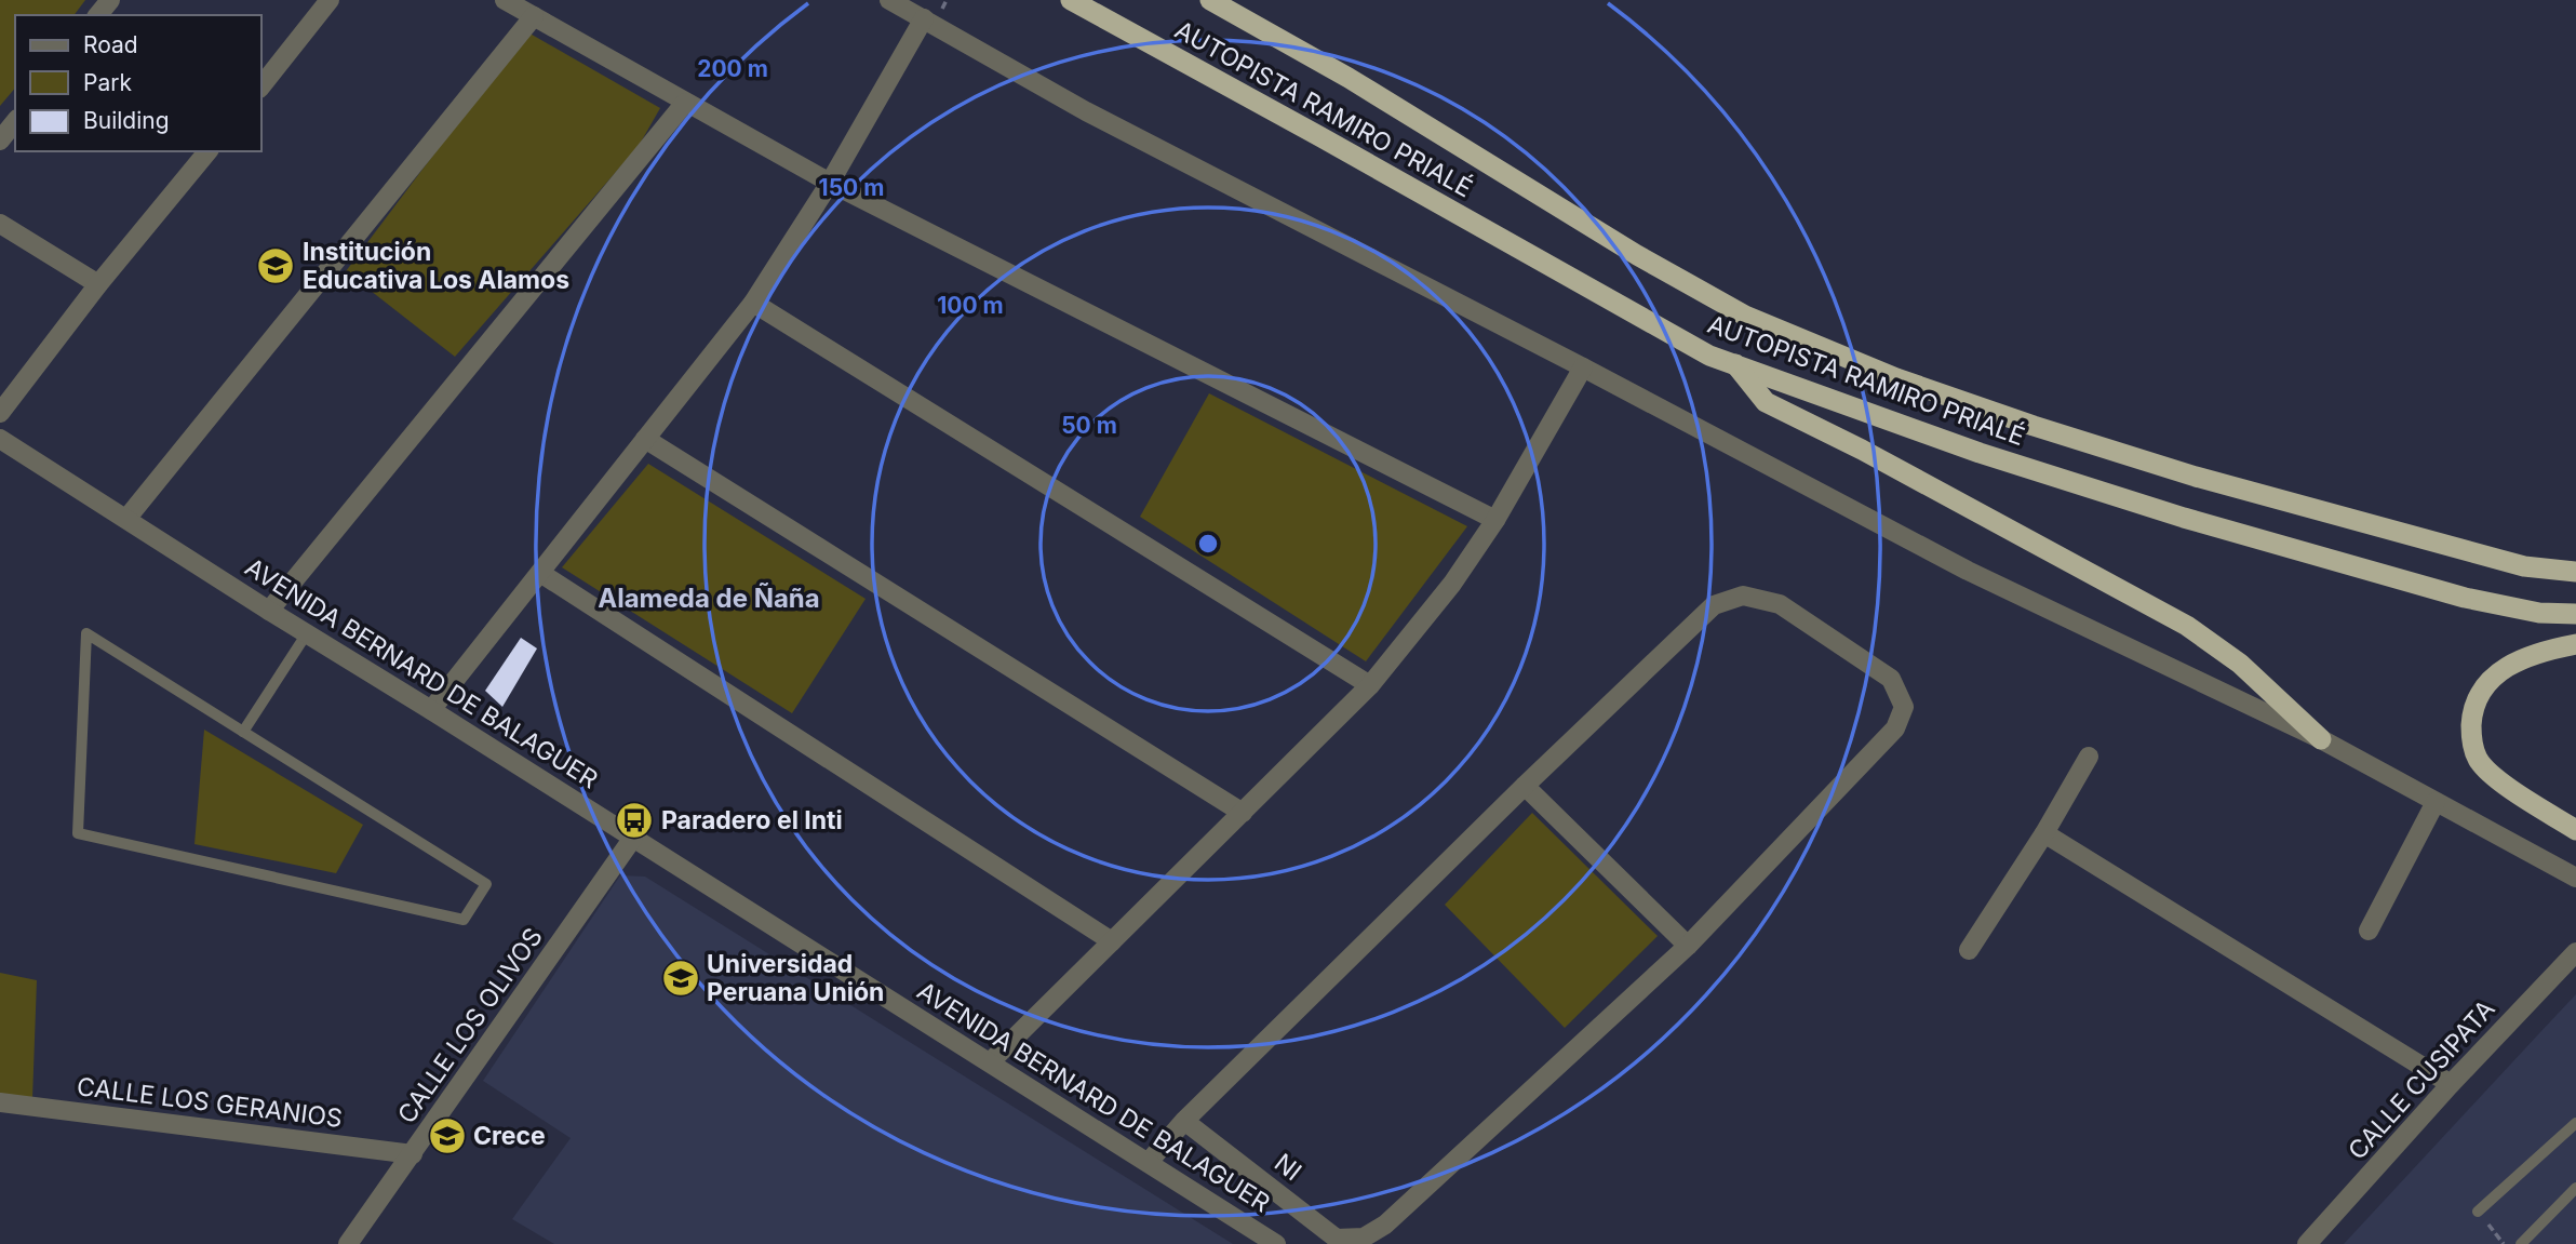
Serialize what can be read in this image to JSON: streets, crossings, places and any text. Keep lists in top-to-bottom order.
{
  "streets": {
    "highway": ["AUTOPISTA RAMIRO PRIALÉ"],
    "street": [
      "AVENIDA BERNARD DE BALAGUER",
      "CALLE LOS OLIVOS",
      "CALLE CUSIPATA",
      "CALLE LOS GERANIOS",
      "NI"
    ]
  },
  "crossings": [
    ["AVENIDA BERNARD DE BALAGUER", "CALLE LOS OLIVOS"],
    ["CALLE LOS OLIVOS", "CALLE LOS GERANIOS"]
  ],
  "districts": ["Alameda de Ñaña"],
  "places": {
    "school or university": ["Institución Educativa Los Alamos", "Universidad Peruana Unión", "Crece"],
    "bus stop": ["Paradero el Inti"]
  },
  "legend": ["Road", "Park", "Building"],
  "rings": [
    "200 m",
    "150 m",
    "100 m",
    "50 m"
  ]
}
